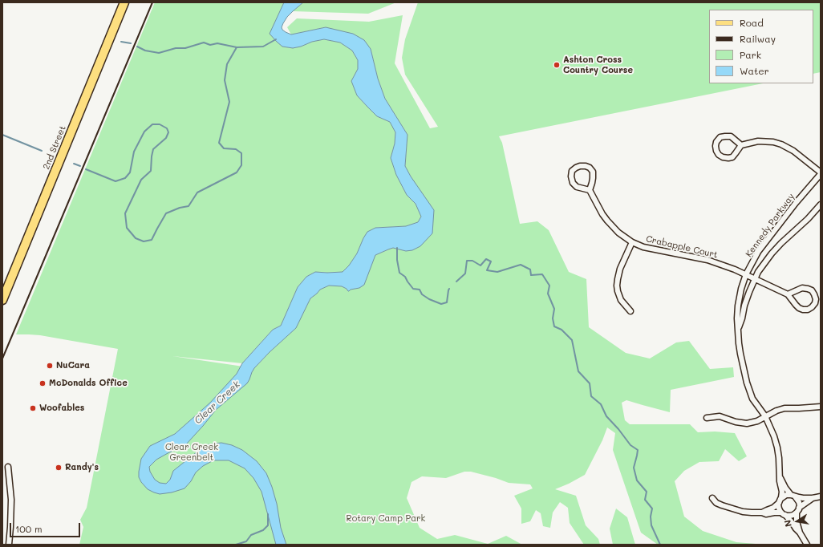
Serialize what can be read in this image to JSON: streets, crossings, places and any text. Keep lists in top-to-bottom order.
{
  "streets": {
    "main road": ["2nd Street"],
    "street": ["Kennedy Parkway", "Crabapple Court"]
  },
  "crossings": [
    ["Kennedy Parkway", "Crabapple Court"]
  ],
  "water": ["Clear Creek"],
  "parks": ["Clear Creek Greenbelt", "Rotary Camp Park"],
  "places": [
    "Ashton Cross Country Course",
    "NuCara",
    "McDonalds Office",
    "Woofables",
    "Randy's"
  ],
  "legend": [
    "Road",
    "Railway",
    "Park",
    "Water"
  ],
  "scale_bar": "100 m",
  "north": "left"
}
